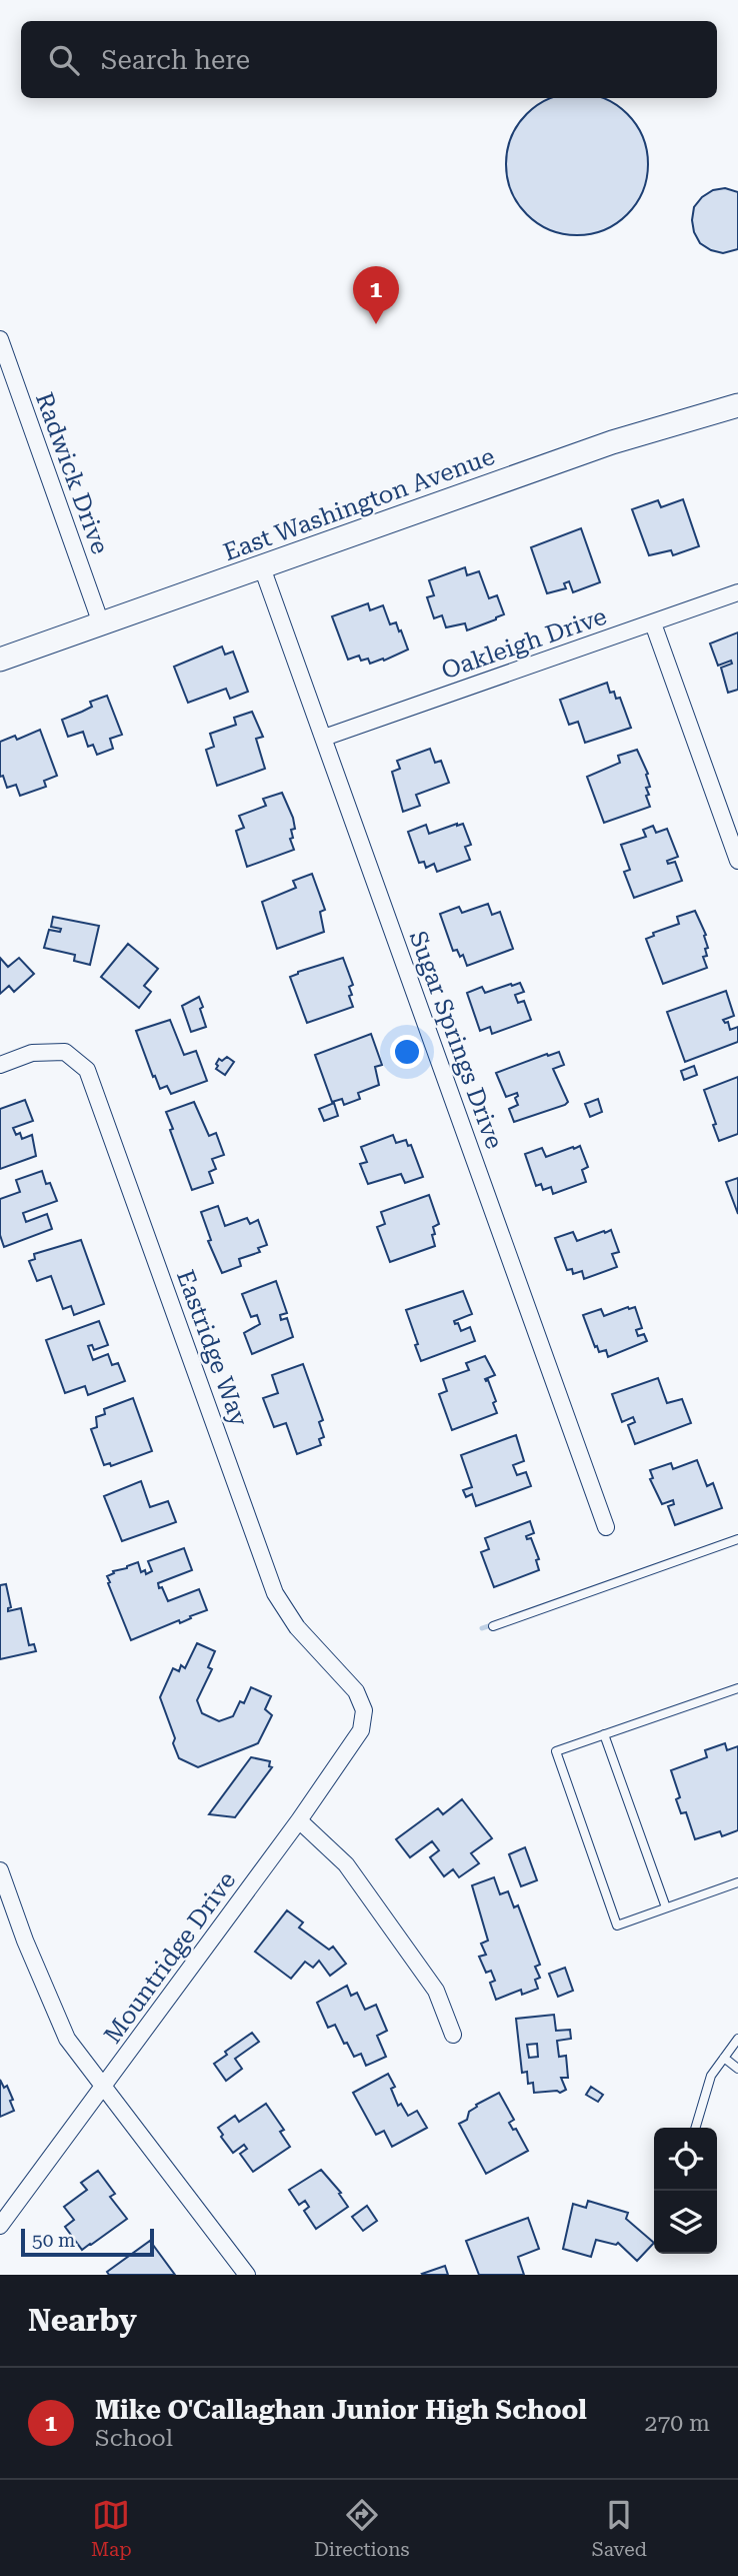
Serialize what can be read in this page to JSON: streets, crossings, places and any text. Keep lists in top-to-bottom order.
{
  "streets": {
    "street": [
      "Radwick Drive",
      "East Washington Avenue",
      "Oakleigh Drive",
      "Sugar Springs Drive",
      "Eastridge Way",
      "Mountridge Drive"
    ]
  },
  "crossings": [
    ["Radwick Drive", "East Washington Avenue"],
    ["East Washington Avenue", "Sugar Springs Drive"],
    ["Oakleigh Drive", "Sugar Springs Drive"],
    ["Eastridge Way", "Mountridge Drive"]
  ],
  "scale_bar": "50 m",
  "page": {
    "search": "Search here",
    "pins": "1",
    "scale": "50 m",
    "heading": "Nearby",
    "list": [
      {
        "mark": "1",
        "name": "Mike O'Callaghan Junior High School",
        "note": "School",
        "value": "270 m"
      }
    ],
    "nav": ["Map", "Directions", "Saved"]
  }
}
